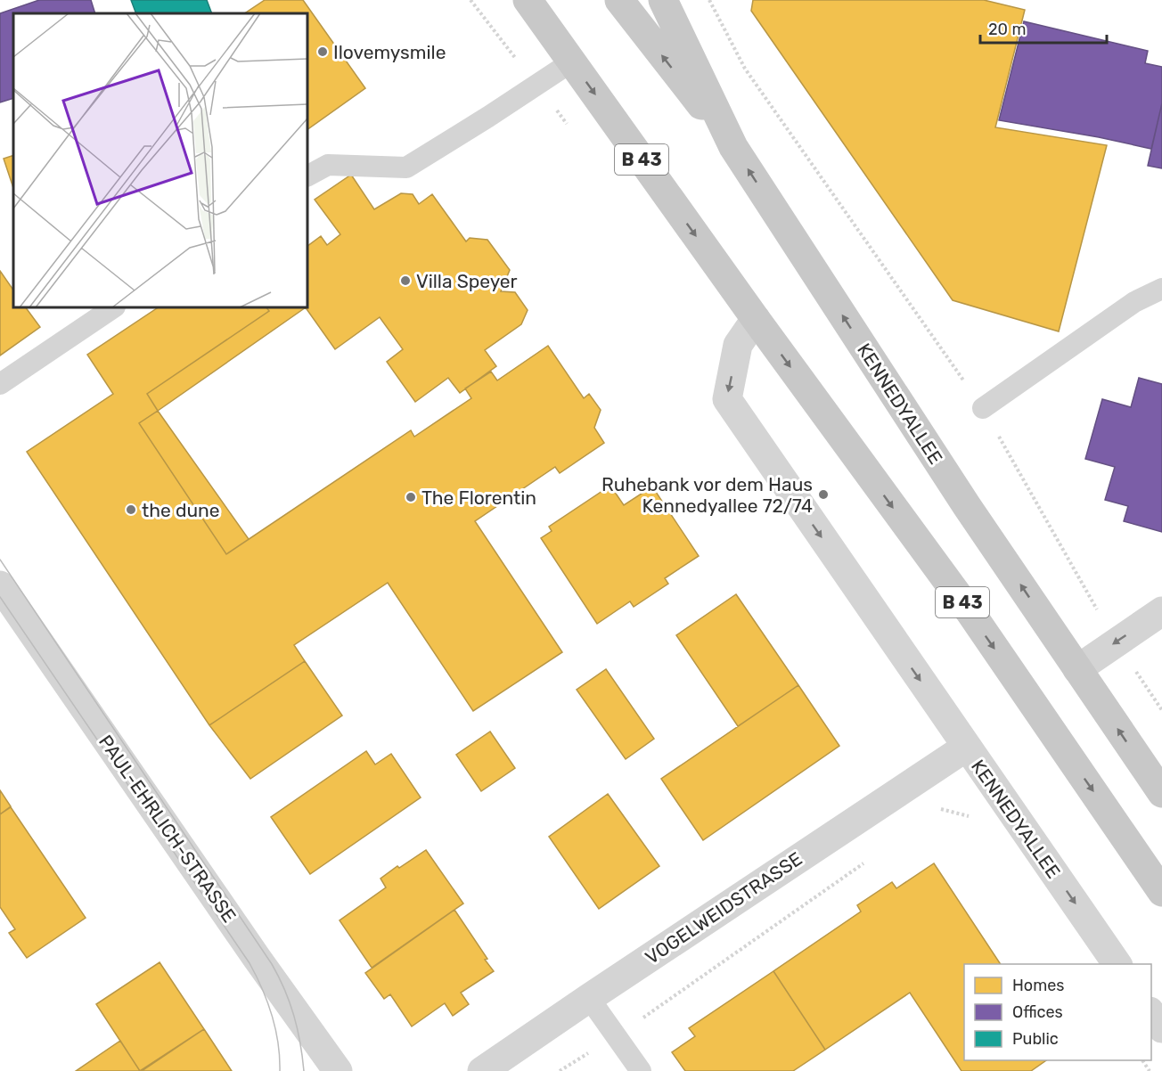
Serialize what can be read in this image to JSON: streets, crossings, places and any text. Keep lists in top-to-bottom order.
{
  "streets": {
    "main road": ["B 43", "KENNEDYALLEE"],
    "street": ["PAUL-EHRLICH-STRASSE", "VOGELWEIDSTRASSE"]
  },
  "crossings": [
    ["B 43", "KENNEDYALLEE"],
    ["KENNEDYALLEE", "VOGELWEIDSTRASSE"]
  ],
  "places": [
    "Ilovemysmile",
    "Villa Speyer",
    "Ruhebank vor dem Haus Kennedyallee 72/74",
    "The Florentin",
    "the dune"
  ],
  "legend": ["Homes", "Offices", "Public"],
  "scale_bar": "20 m"
}
